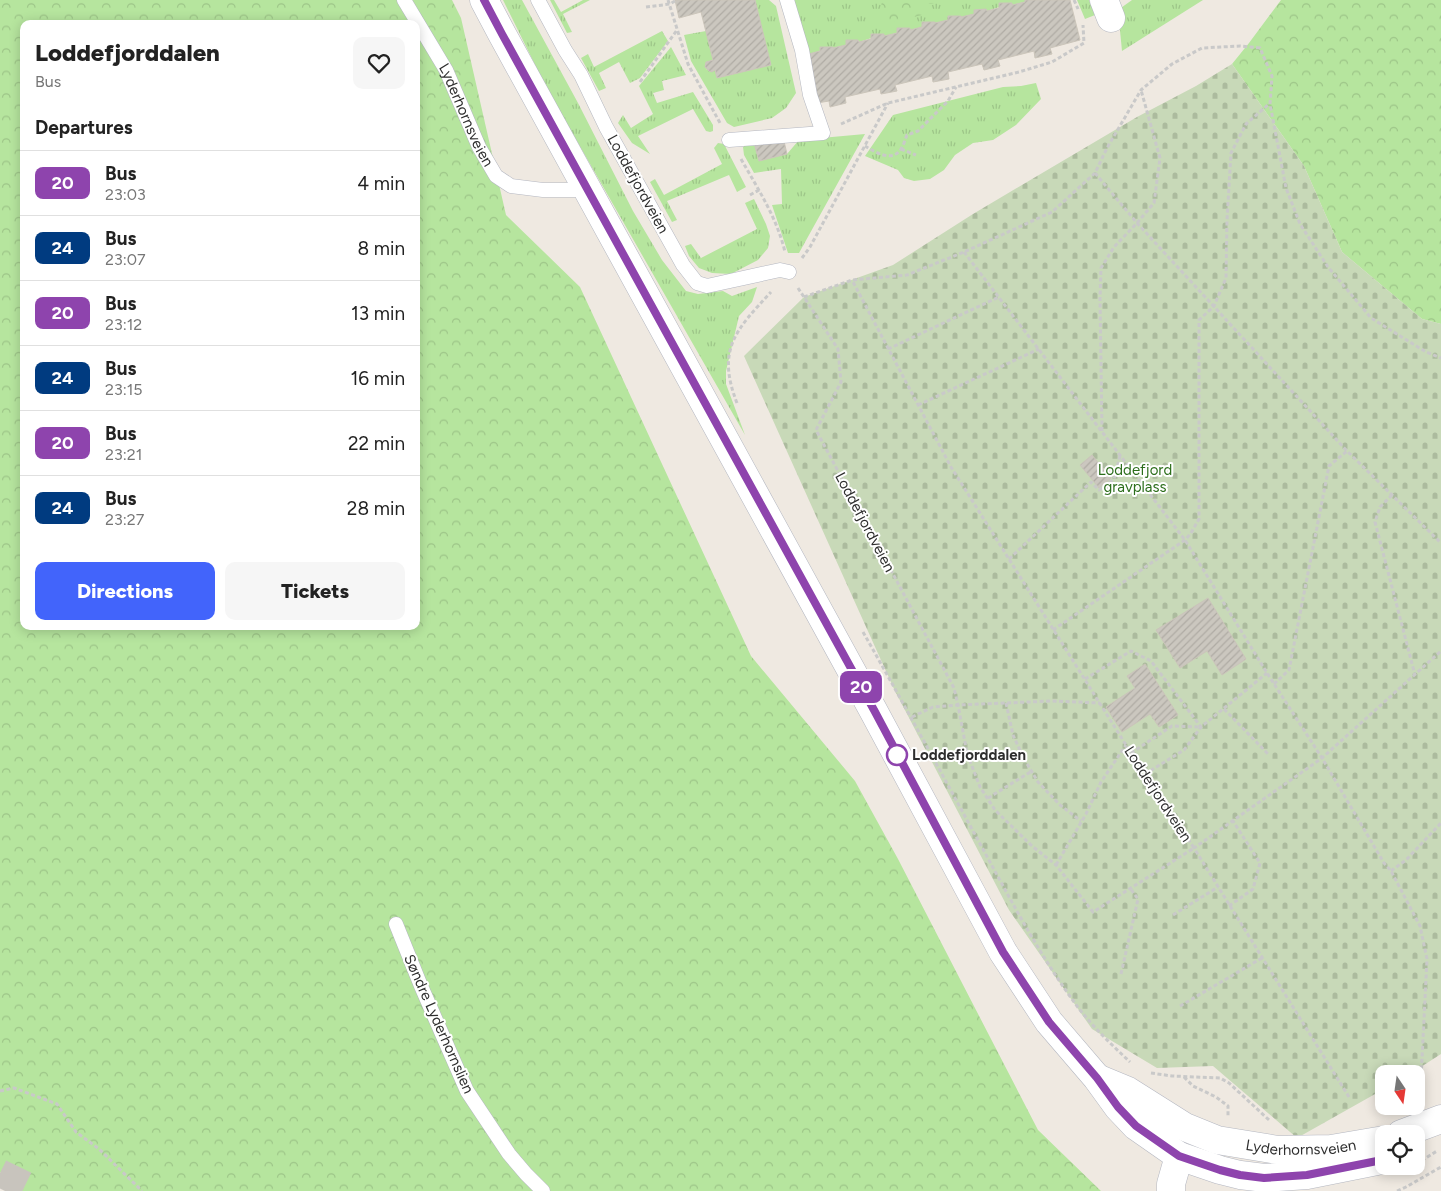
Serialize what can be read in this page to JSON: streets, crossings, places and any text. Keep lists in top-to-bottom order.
{
  "streets": {
    "main road": ["Lyderhornsveien"],
    "lane": ["Loddefjordveien", "Søndre Lyderhornslien"]
  },
  "parks": ["Loddefjord gravplass"],
  "places": ["Loddefjorddalen"],
  "lines": ["bus line 20"],
  "north": "bottom",
  "page": {
    "on_map": "20",
    "heading": [
      ["Loddefjorddalen", "Bus"],
      "Departures"
    ],
    "list": [
      {
        "mark": "20",
        "name": "Bus",
        "note": "23:03",
        "value": "4 min"
      },
      {
        "mark": "24",
        "name": "Bus",
        "note": "23:07",
        "value": "8 min"
      },
      {
        "mark": "20",
        "name": "Bus",
        "note": "23:12",
        "value": "13 min"
      },
      {
        "mark": "24",
        "name": "Bus",
        "note": "23:15",
        "value": "16 min"
      },
      {
        "mark": "20",
        "name": "Bus",
        "note": "23:21",
        "value": "22 min"
      },
      {
        "mark": "24",
        "name": "Bus",
        "note": "23:27",
        "value": "28 min"
      }
    ],
    "buttons": ["Directions", "Tickets"]
  }
}
